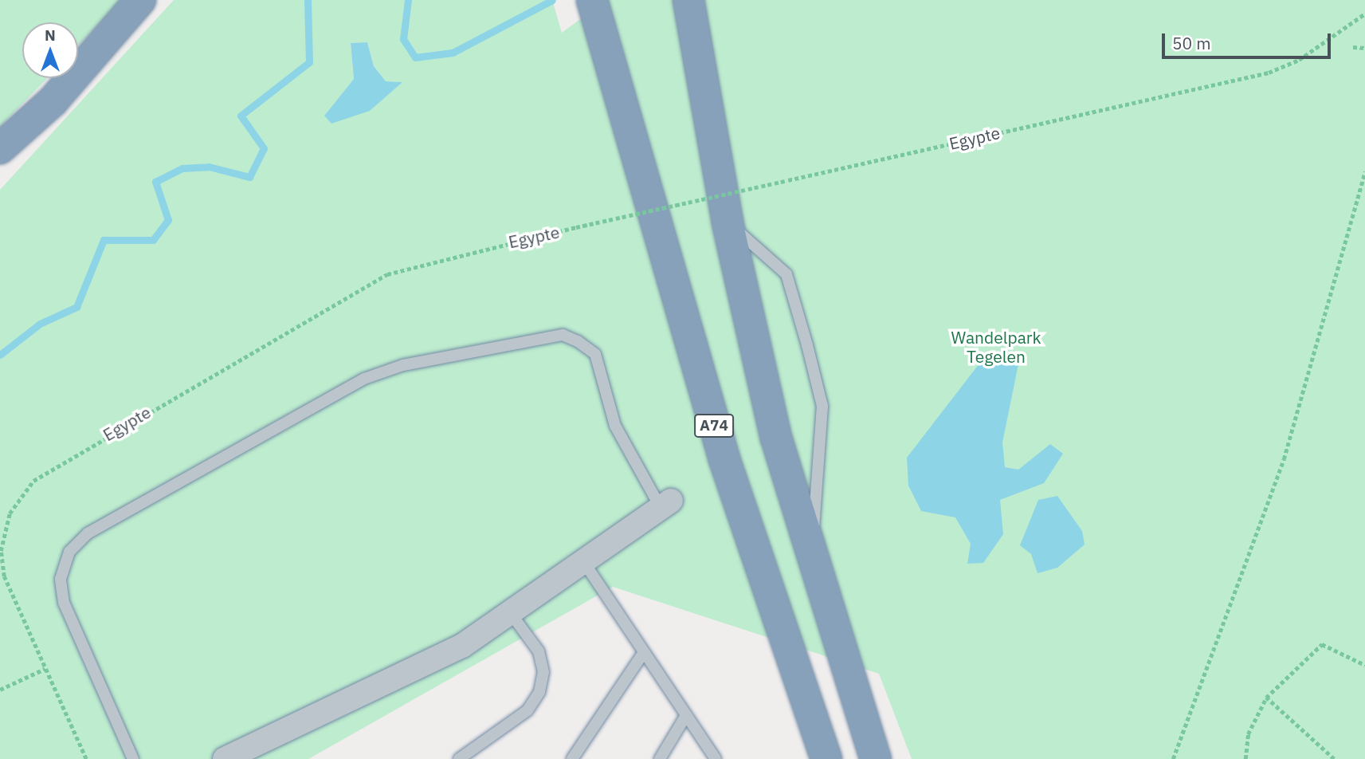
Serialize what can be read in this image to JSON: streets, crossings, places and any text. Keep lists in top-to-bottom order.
{
  "streets": {
    "highway": ["A74"],
    "path": ["Egypte"]
  },
  "parks": ["Wandelpark Tegelen"],
  "scale_bar": "50 m",
  "north": "top"
}
